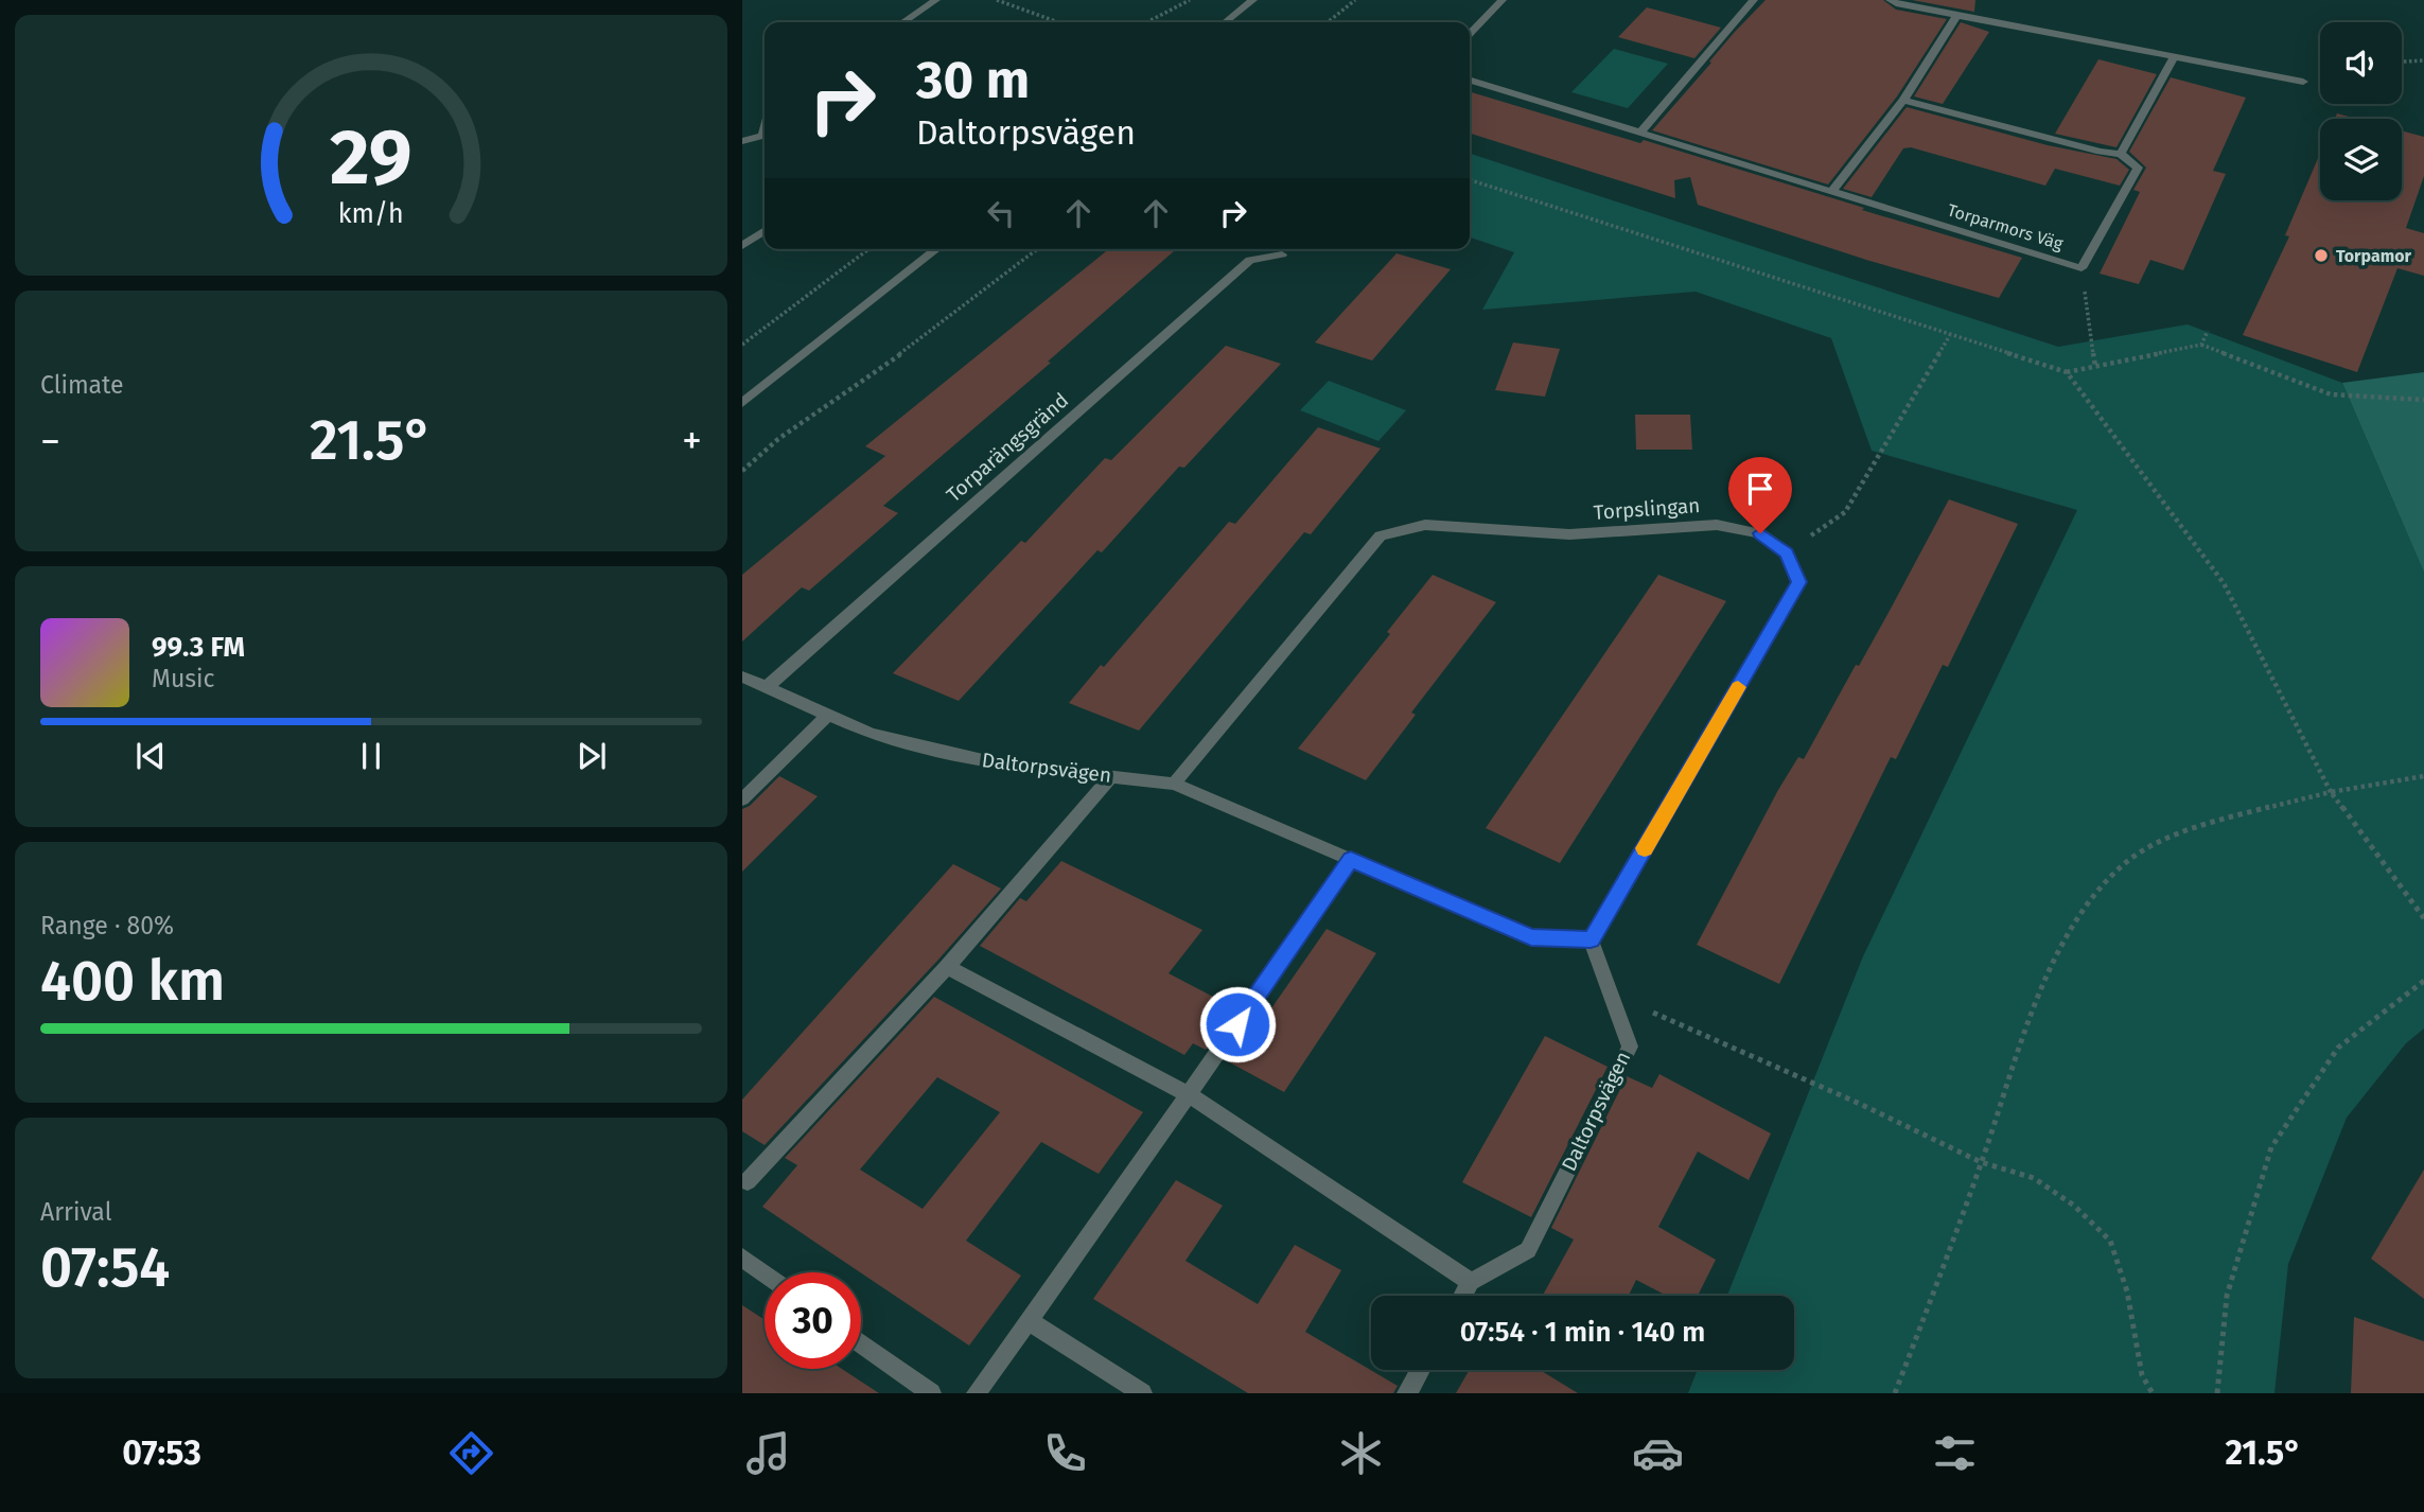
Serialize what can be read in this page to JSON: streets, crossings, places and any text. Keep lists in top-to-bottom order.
{
  "streets": {
    "street": [
      "Torparmors Väg",
      "Torparängsgränd",
      "Torpslingan",
      "Daltorpsvägen"
    ]
  },
  "crossings": [
    ["Torparängsgränd", "Daltorpsvägen"],
    ["Torpslingan", "Daltorpsvägen"]
  ],
  "places": ["Torpamor"],
  "page": {
    "turn": ["30 m", "Daltorpsvägen"],
    "tile": [
      "Climate",
      ["Range · 80%", "400 km"],
      ["Arrival", "07:54"]
    ],
    "heat": ["−", "21.5°", "+"],
    "song": ["99.3 FM", "Music"],
    "limit": "30",
    "trip": "07:54 · 1 min · 140 m",
    "tabs": ["07:53", "21.5°"],
    "gauge": ["29", "km/h"]
  }
}
